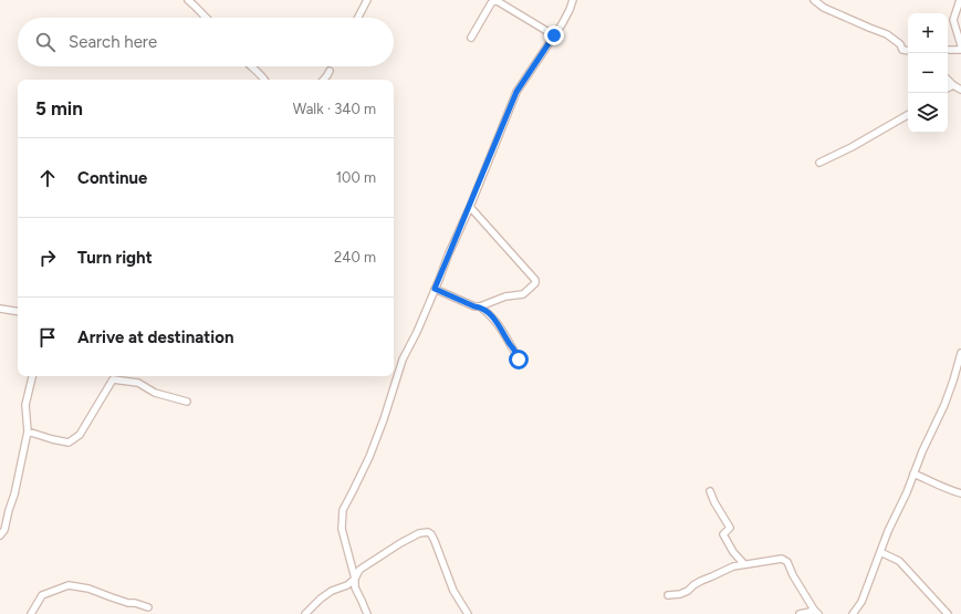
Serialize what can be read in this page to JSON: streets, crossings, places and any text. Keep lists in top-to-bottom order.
{
  "page": {
    "map_buttons": ["+", "−"],
    "search": "Search here",
    "heading": ["5 min", "Walk · 340 m"],
    "list": [
      ["Continue", "100 m"],
      ["Turn right", "240 m"],
      "Arrive at destination"
    ]
  }
}
